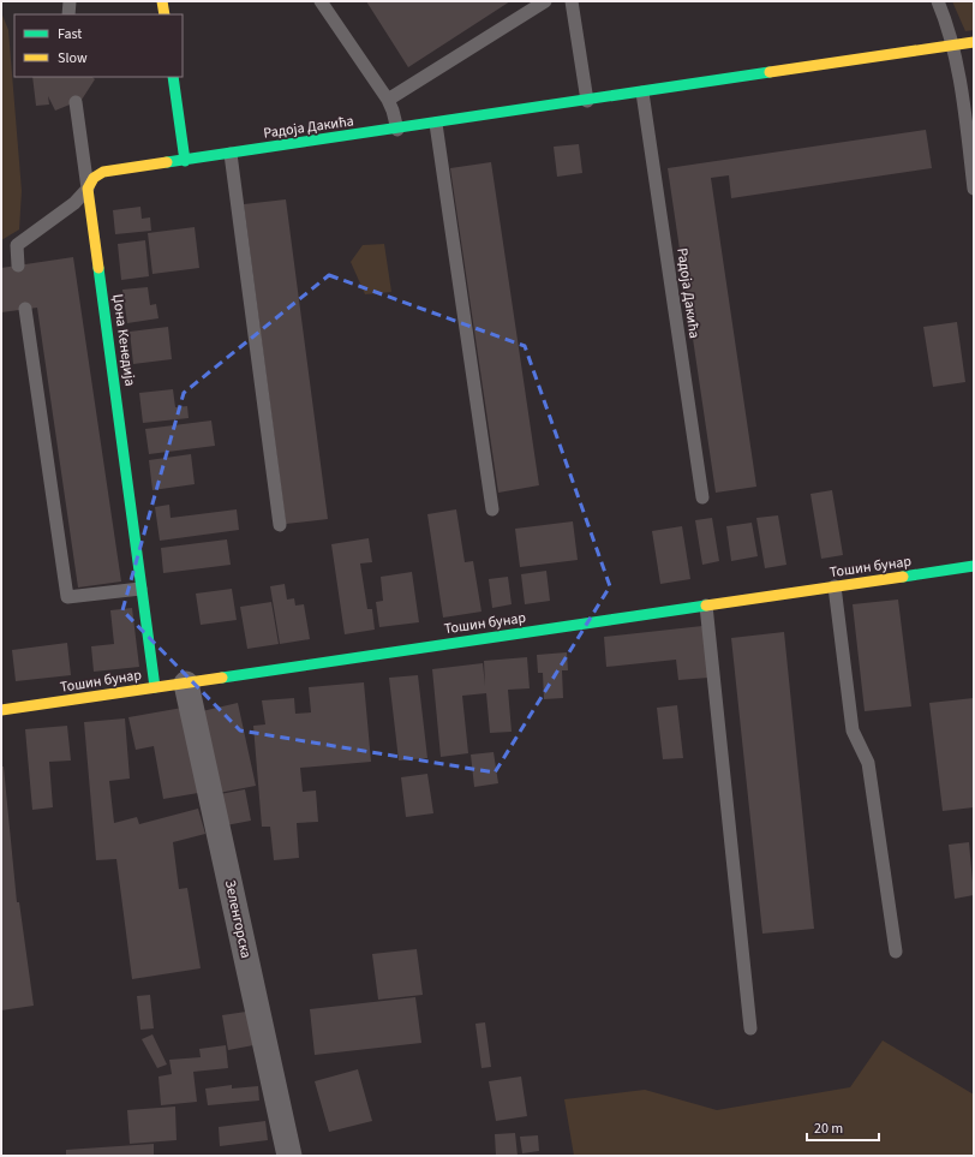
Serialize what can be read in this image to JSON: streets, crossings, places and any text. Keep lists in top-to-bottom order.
{
  "streets": {
    "street": [
      "Радоја Дакића",
      "Џона Кенедија",
      "Тошин бунар",
      "Зеленгорска"
    ]
  },
  "crossings": [
    ["Џона Кенедија", "Тошин бунар"],
    ["Тошин бунар", "Зеленгорска"]
  ],
  "legend": ["Fast", "Slow"],
  "scale_bar": "20 m"
}
